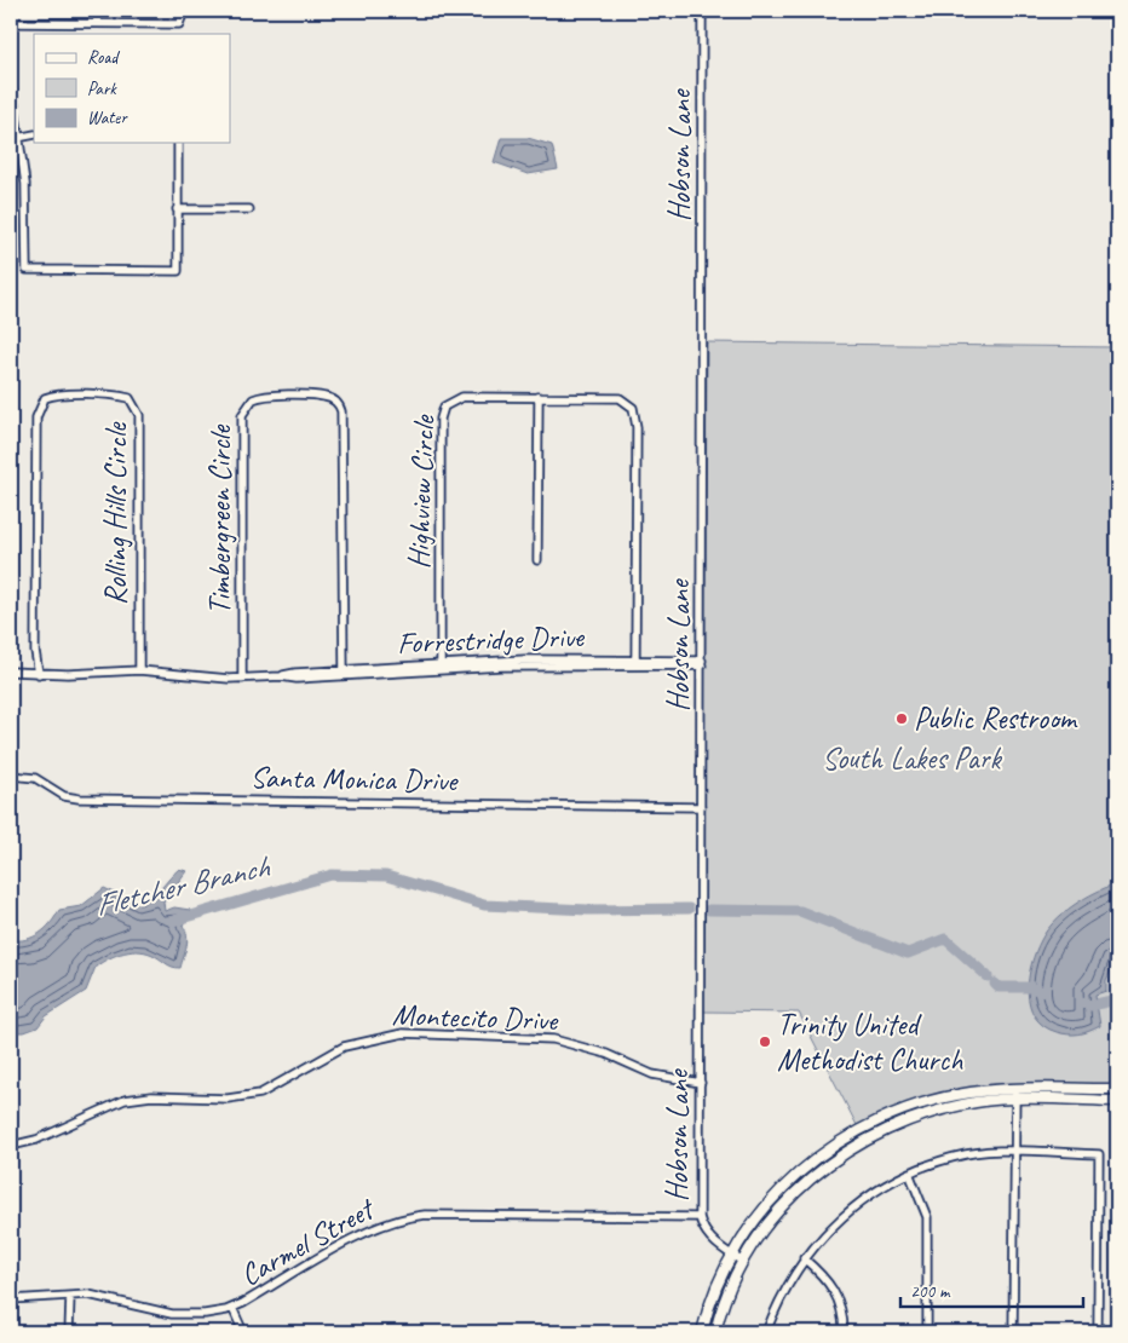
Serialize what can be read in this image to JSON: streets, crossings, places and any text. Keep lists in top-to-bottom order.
{
  "streets": {
    "street": [
      "Hobson Lane",
      "Highview Circle",
      "Rolling Hills Circle",
      "Timbergreen Circle",
      "Forrestridge Drive",
      "Santa Monica Drive",
      "Montecito Drive",
      "Carmel Street"
    ]
  },
  "crossings": [
    ["Hobson Lane", "Forrestridge Drive"],
    ["Hobson Lane", "Santa Monica Drive"],
    ["Hobson Lane", "Montecito Drive"],
    ["Hobson Lane", "Carmel Street"],
    ["Highview Circle", "Forrestridge Drive"],
    ["Rolling Hills Circle", "Forrestridge Drive"],
    ["Timbergreen Circle", "Forrestridge Drive"]
  ],
  "water": ["Fletcher Branch"],
  "parks": ["South Lakes Park"],
  "places": ["Public Restroom", "Trinity United Methodist Church"],
  "legend": ["Road", "Park", "Water"],
  "scale_bar": "200 m"
}
